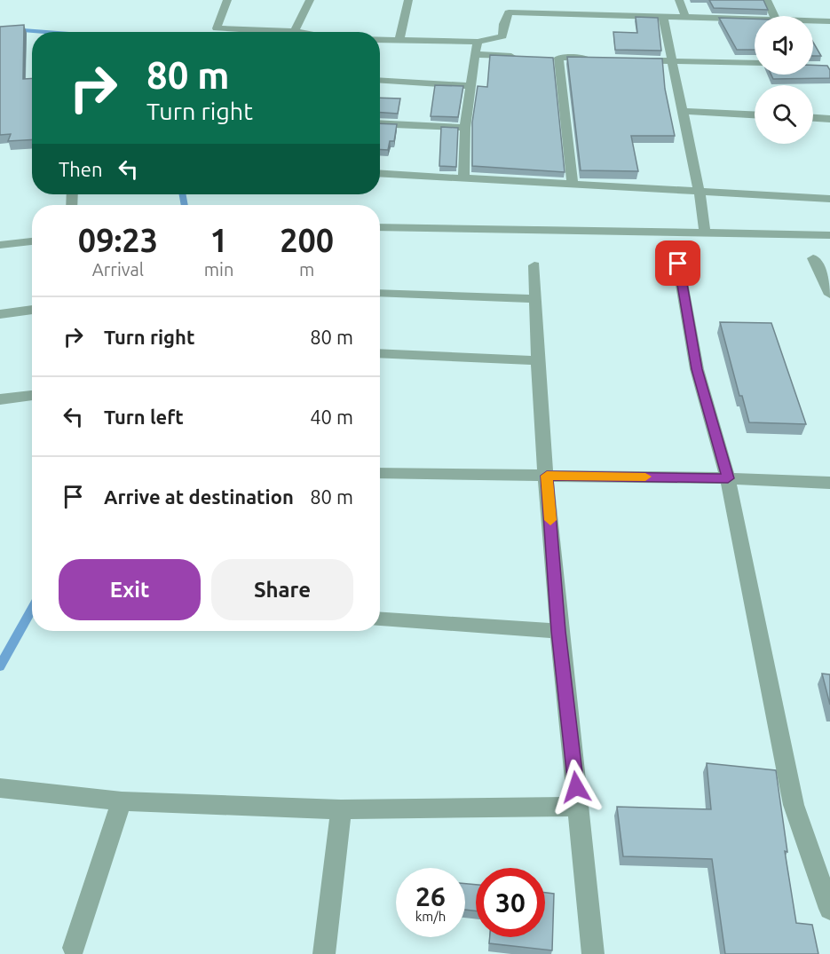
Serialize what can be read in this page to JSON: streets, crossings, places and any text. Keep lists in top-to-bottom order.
{
  "page": {
    "turn": ["80 m", "Turn right"],
    "then": "Then",
    "eta": [
      "09:23",
      "Arrival",
      "1",
      "min",
      "200",
      "m"
    ],
    "list": [
      {
        "name": "Turn right",
        "value": "80 m"
      },
      {
        "name": "Turn left",
        "value": "40 m"
      },
      {
        "name": "Arrive at destination",
        "value": "80 m"
      }
    ],
    "buttons": ["Exit", "Share"],
    "speed": "26 km/h",
    "limit": "30"
  }
}
